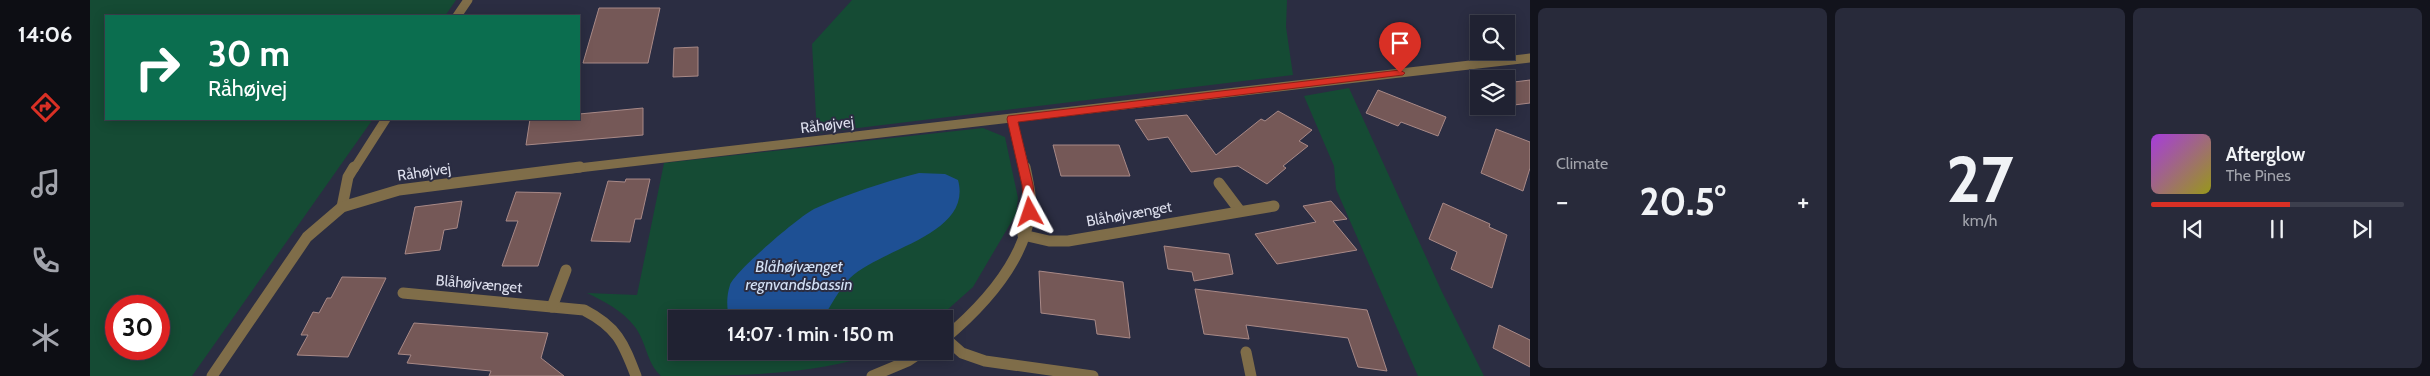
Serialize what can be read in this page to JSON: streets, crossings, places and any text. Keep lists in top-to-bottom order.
{
  "streets": {
    "street": ["Råhøjvej", "Blåhøjvænget"]
  },
  "water": ["Blåhøjvænget regnvandsbassin"],
  "page": {
    "tabs": "14:06",
    "tile": [
      "Climate",
      ["27", "km/h"]
    ],
    "turn": ["30 m", "Råhøjvej"],
    "song": ["Afterglow", "The Pines"],
    "heat": ["−", "20.5°", "+"],
    "limit": "30",
    "trip": "14:07 · 1 min · 150 m"
  }
}
